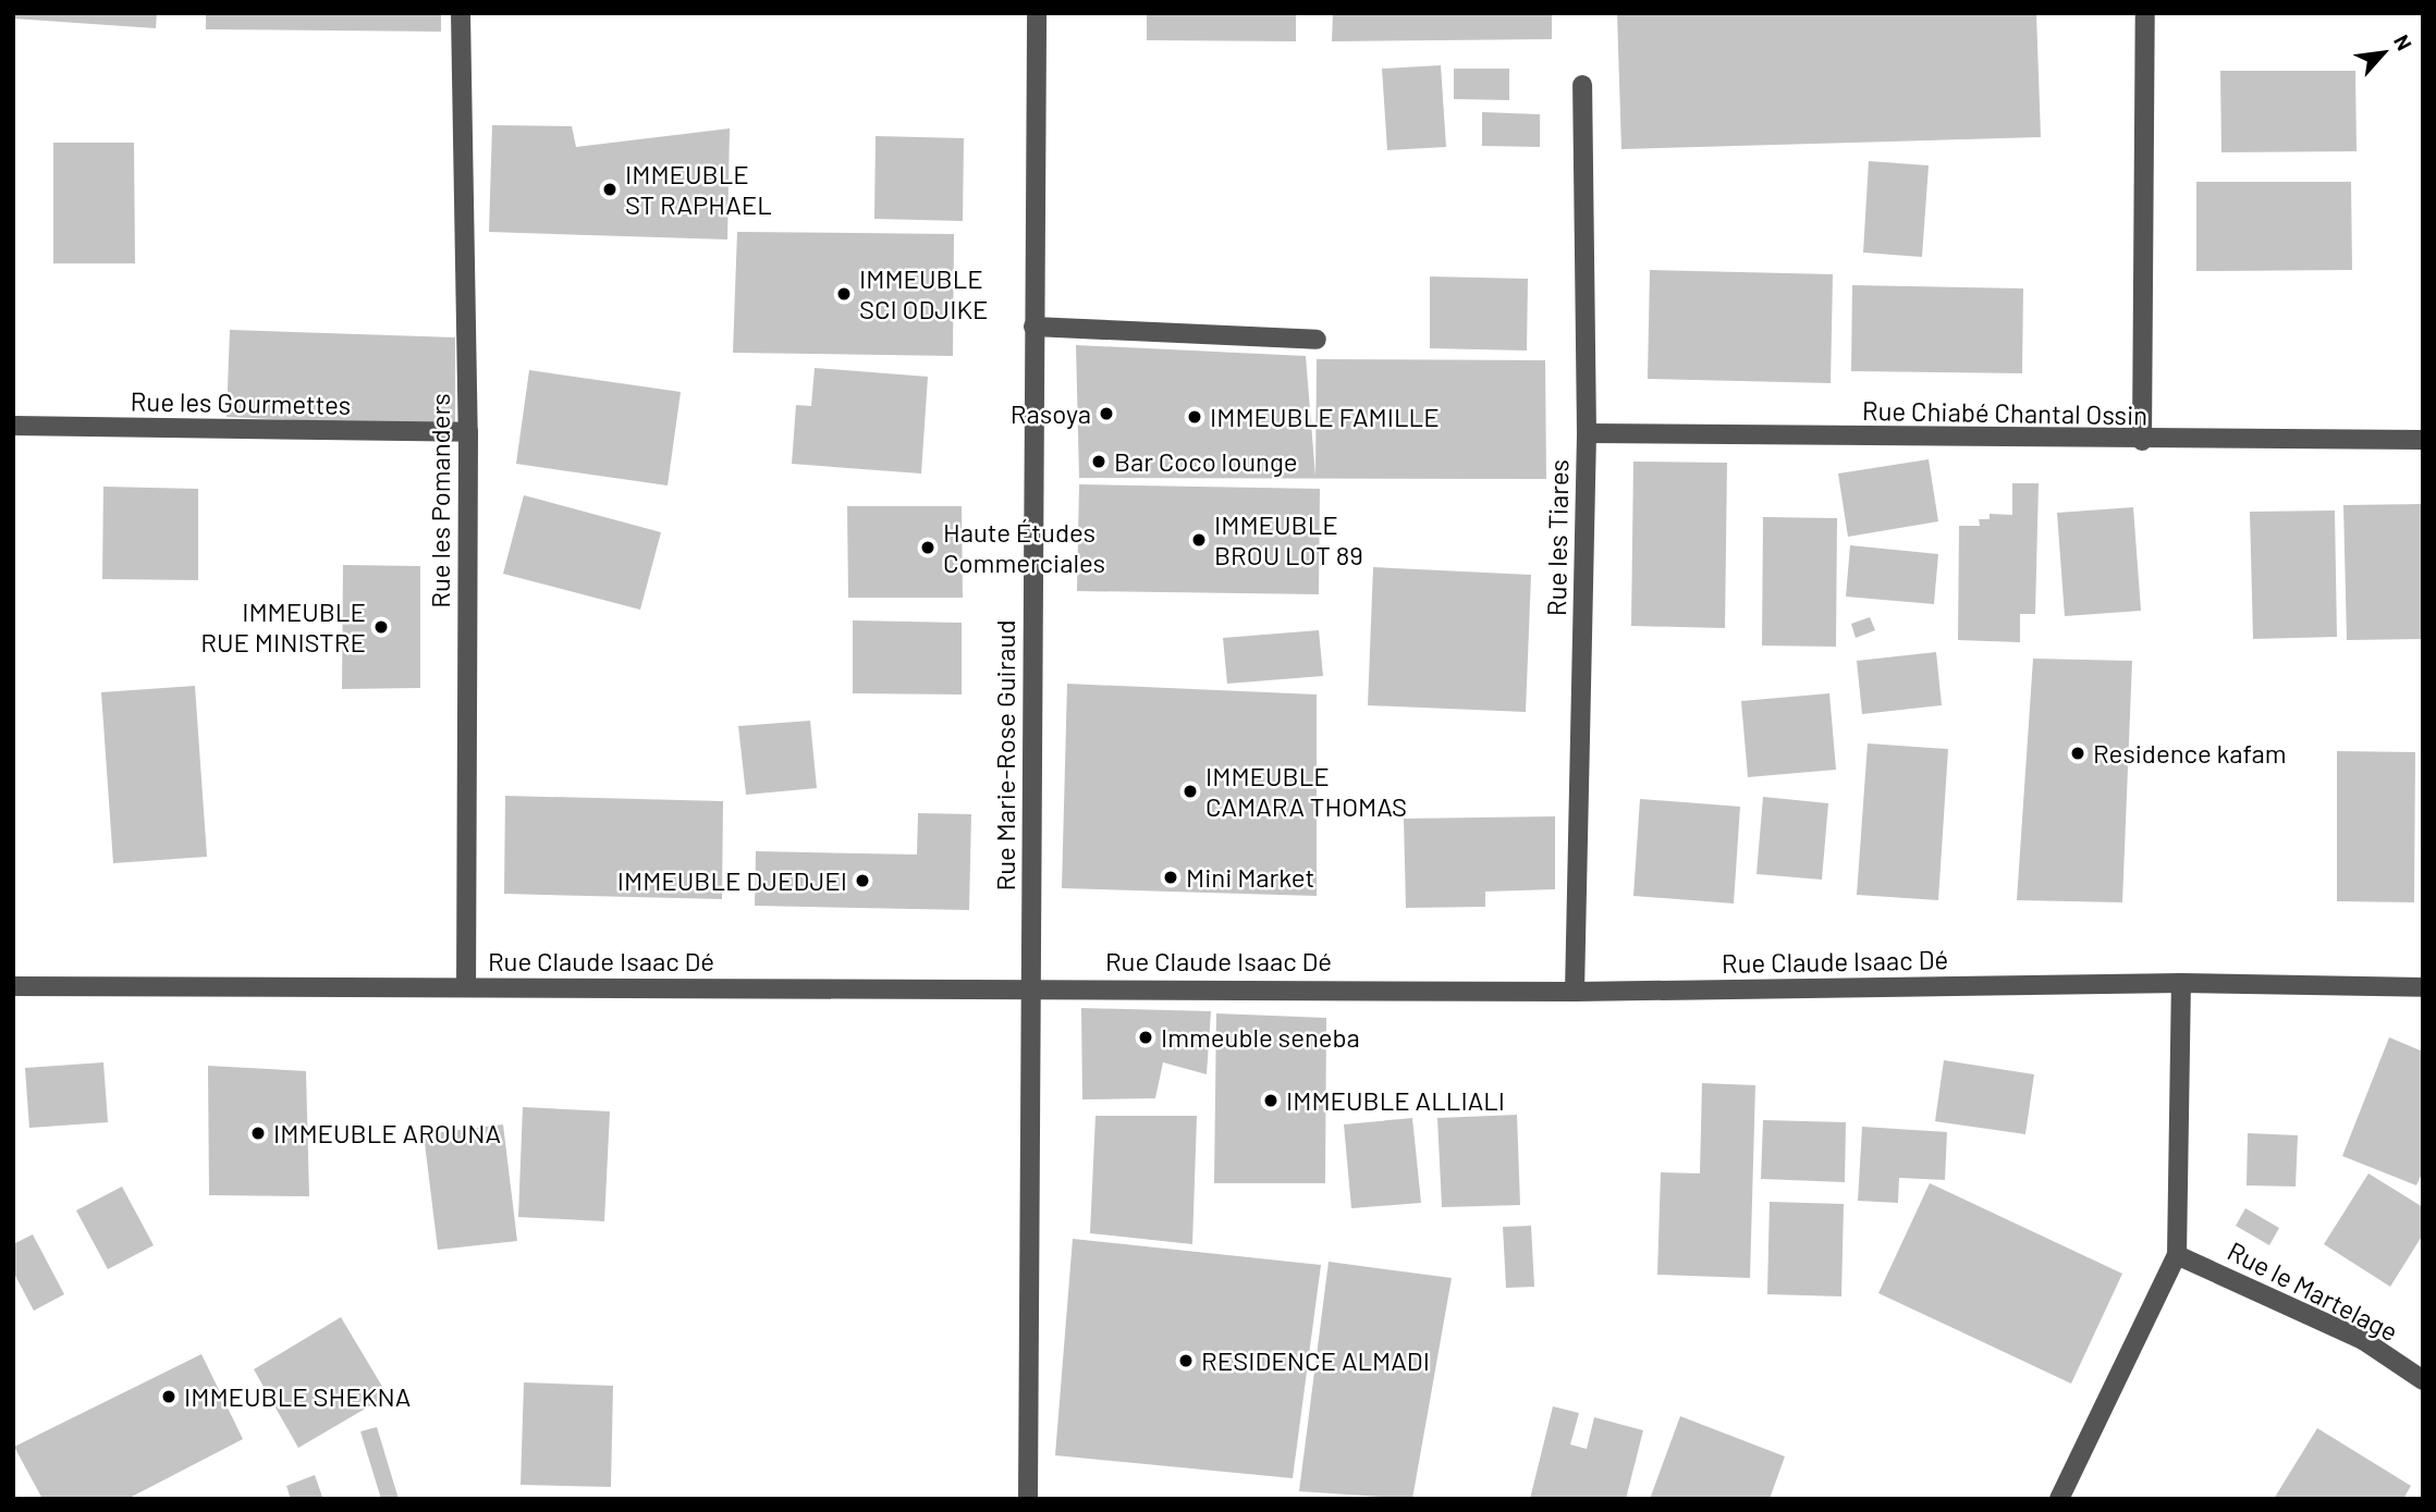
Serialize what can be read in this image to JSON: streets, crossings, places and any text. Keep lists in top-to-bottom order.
{
  "streets": {
    "street": [
      "Rue les Gourmettes",
      "Rue Chiabé Chantal Ossin",
      "Rue les Pomanders",
      "Rue les Tiares",
      "Rue Marie-Rose Guiraud",
      "Rue Claude Isaac Dé",
      "Rue le Martelage"
    ]
  },
  "crossings": [
    ["Rue les Gourmettes", "Rue les Pomanders"],
    ["Rue Chiabé Chantal Ossin", "Rue les Tiares"],
    ["Rue les Pomanders", "Rue Claude Isaac Dé"],
    ["Rue les Tiares", "Rue Claude Isaac Dé"],
    ["Rue Marie-Rose Guiraud", "Rue Claude Isaac Dé"]
  ],
  "places": [
    "IMMEUBLE ST RAPHAEL",
    "IMMEUBLE SCI ODJIKE",
    "Rasoya",
    "IMMEUBLE FAMILLE",
    "Bar Coco lounge",
    "IMMEUBLE BROU LOT 89",
    "Haute Études Commerciales",
    "IMMEUBLE RUE MINISTRE",
    "Residence kafam",
    "IMMEUBLE CAMARA THOMAS",
    "Mini Market",
    "IMMEUBLE DJEDJEI",
    "Immeuble seneba",
    "IMMEUBLE ALLIALI",
    "IMMEUBLE AROUNA",
    "RESIDENCE ALMADI",
    "IMMEUBLE SHEKNA"
  ],
  "north": "top right"
}
